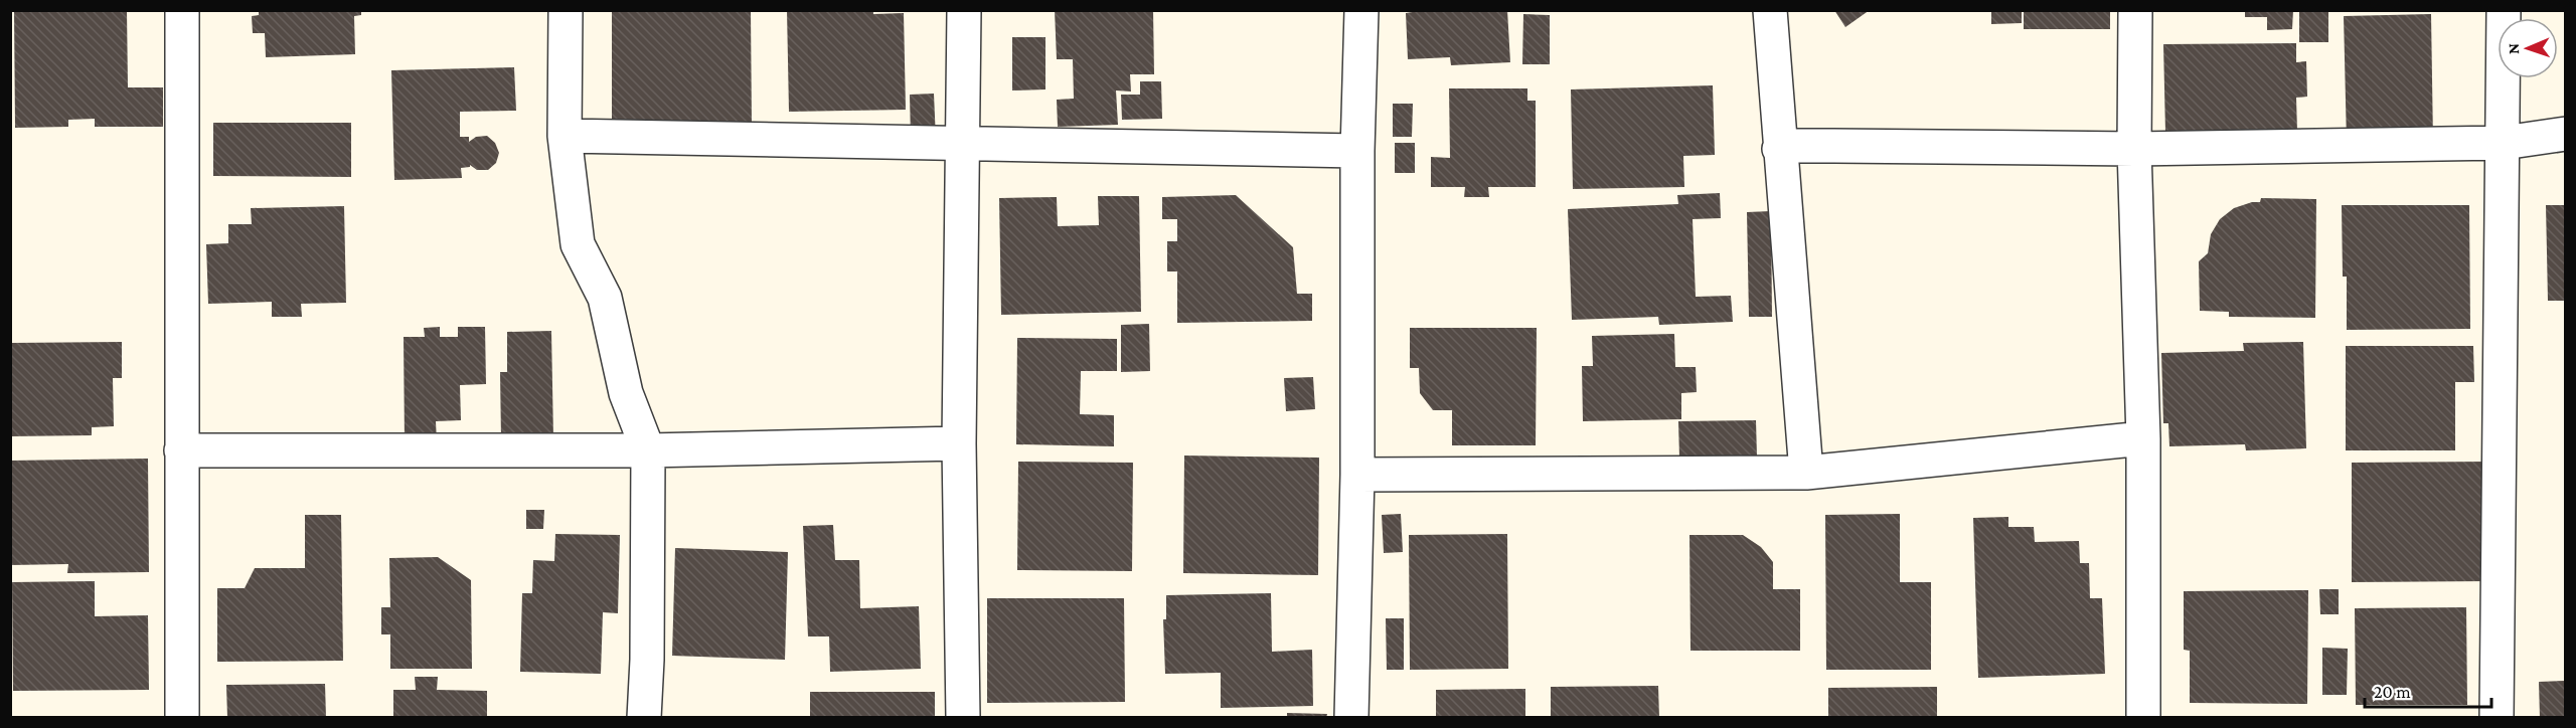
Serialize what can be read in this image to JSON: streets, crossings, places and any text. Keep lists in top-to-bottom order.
{
  "scale_bar": "20 m",
  "north": "left"
}
